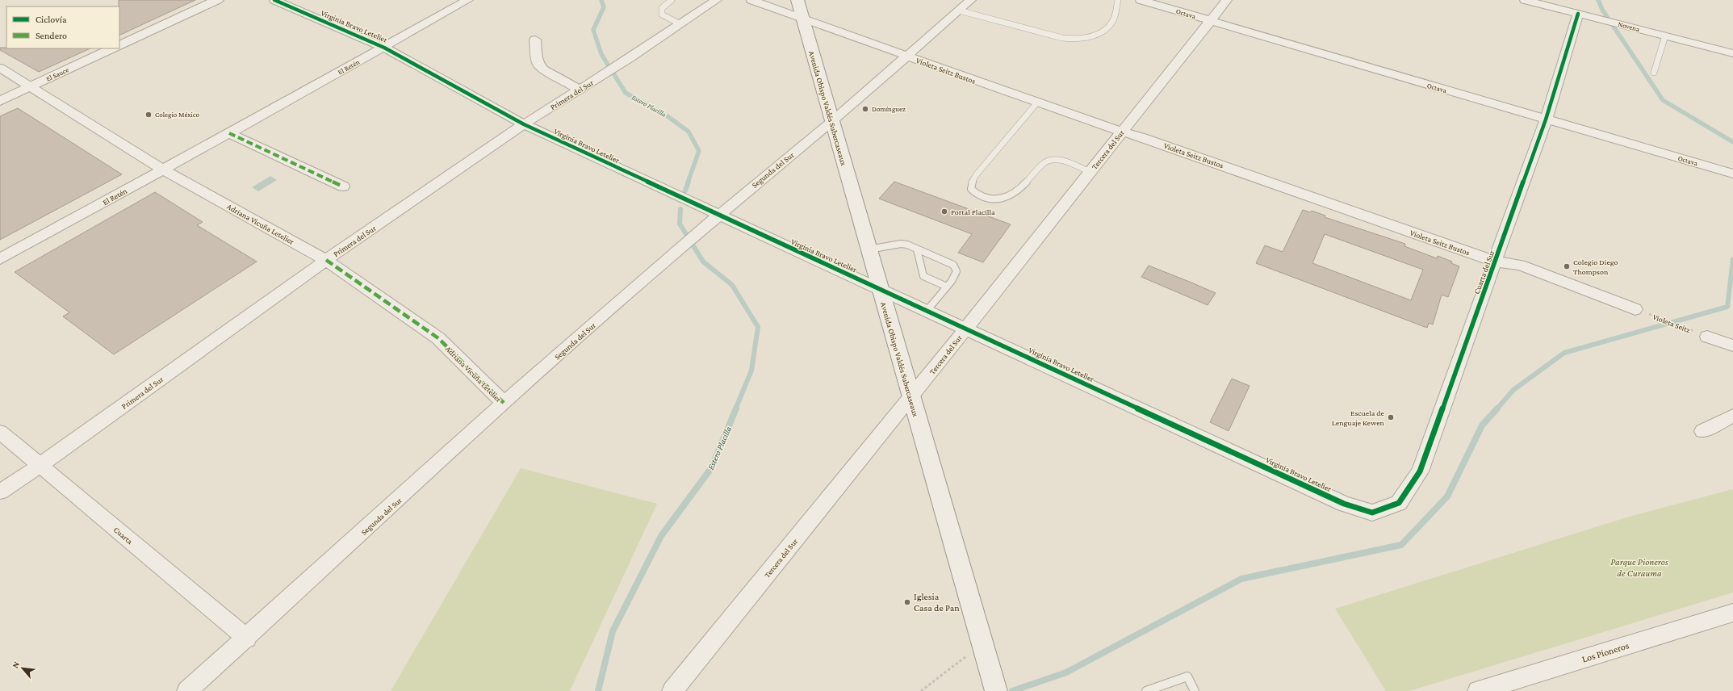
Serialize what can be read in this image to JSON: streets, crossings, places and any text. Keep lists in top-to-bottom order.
{
  "streets": {
    "main road": ["El Sauce", "Avenida Obispo Valdés Subercaseaux"],
    "street": [
      "Octava",
      "Virginia Bravo Letelier",
      "Novena",
      "El Retén",
      "Violeta Seitz Bustos",
      "Primera del Sur",
      "Tercera del Sur",
      "Segunda del Sur",
      "Adriana Vicuña Letelier",
      "Cuarta del Sur",
      "Cuarta",
      "Los Pioneros"
    ],
    "path": ["Violeta Seitz"]
  },
  "crossings": [
    ["Octava", "Tercera del Sur"],
    ["Octava", "Cuarta del Sur"],
    ["Virginia Bravo Letelier", "El Retén"],
    ["Virginia Bravo Letelier", "Primera del Sur"],
    ["Virginia Bravo Letelier", "Avenida Obispo Valdés Subercaseaux"],
    ["Virginia Bravo Letelier", "Tercera del Sur"],
    ["Virginia Bravo Letelier", "Segunda del Sur"],
    ["Virginia Bravo Letelier", "Cuarta del Sur"],
    ["Novena", "Cuarta del Sur"],
    ["El Retén", "Adriana Vicuña Letelier"],
    ["Violeta Seitz Bustos", "Avenida Obispo Valdés Subercaseaux"],
    ["Violeta Seitz Bustos", "Tercera del Sur"],
    ["Violeta Seitz Bustos", "Segunda del Sur"],
    ["Violeta Seitz Bustos", "Cuarta del Sur"],
    ["Violeta Seitz Bustos", "Violeta Seitz"],
    ["El Sauce", "Adriana Vicuña Letelier"],
    ["Primera del Sur", "Adriana Vicuña Letelier"],
    ["Primera del Sur", "Cuarta"],
    ["Avenida Obispo Valdés Subercaseaux", "Tercera del Sur"],
    ["Avenida Obispo Valdés Subercaseaux", "Segunda del Sur"],
    ["Segunda del Sur", "Adriana Vicuña Letelier"],
    ["Segunda del Sur", "Cuarta"]
  ],
  "water": ["Estero Placilla"],
  "parks": ["Parque Pioneros de Curauma"],
  "places": [
    "Domínguez",
    "Colegio México",
    "Portal Placilla",
    "Colegio Diego Thompson",
    "Escuela de Lenguaje Kewen",
    "Iglesia Casa de Pan"
  ],
  "legend": ["Ciclovía", "Sendero"],
  "north": "top left"
}
